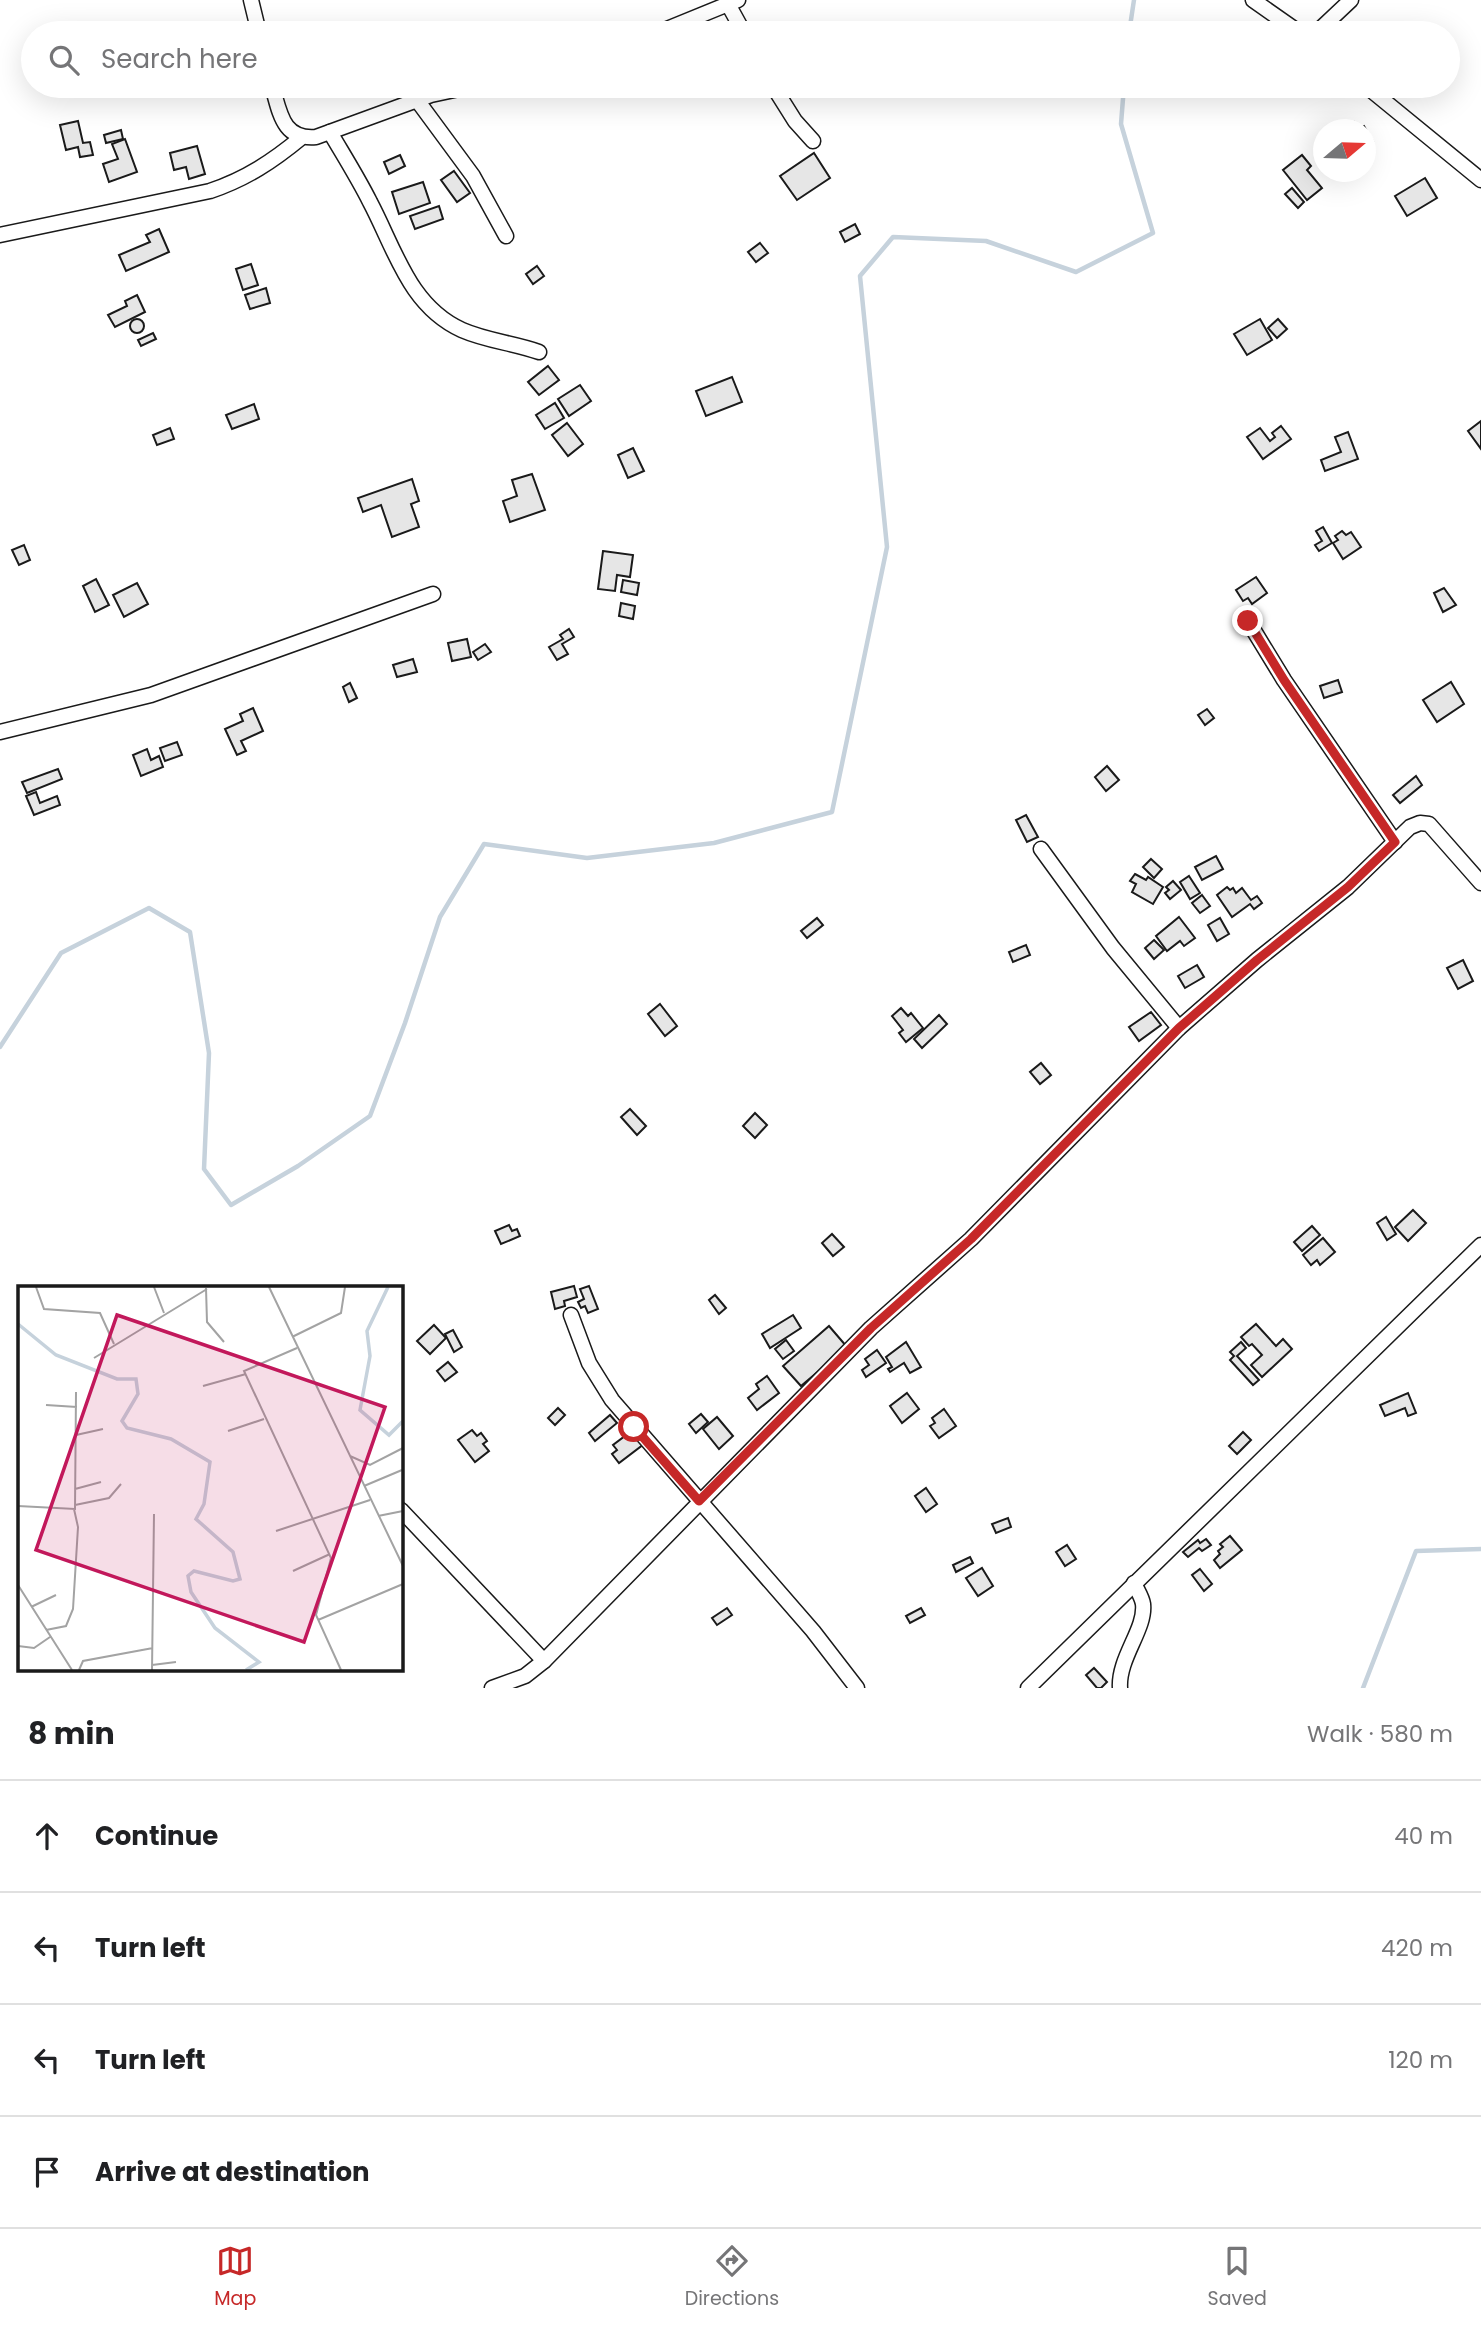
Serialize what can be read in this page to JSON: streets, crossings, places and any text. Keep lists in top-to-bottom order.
{
  "north": "right",
  "page": {
    "search": "Search here",
    "heading": ["8 min", "Walk · 580 m"],
    "list": [
      ["Continue", "40 m"],
      ["Turn left", "420 m"],
      ["Turn left", "120 m"],
      "Arrive at destination"
    ],
    "nav": ["Map", "Directions", "Saved"]
  }
}
